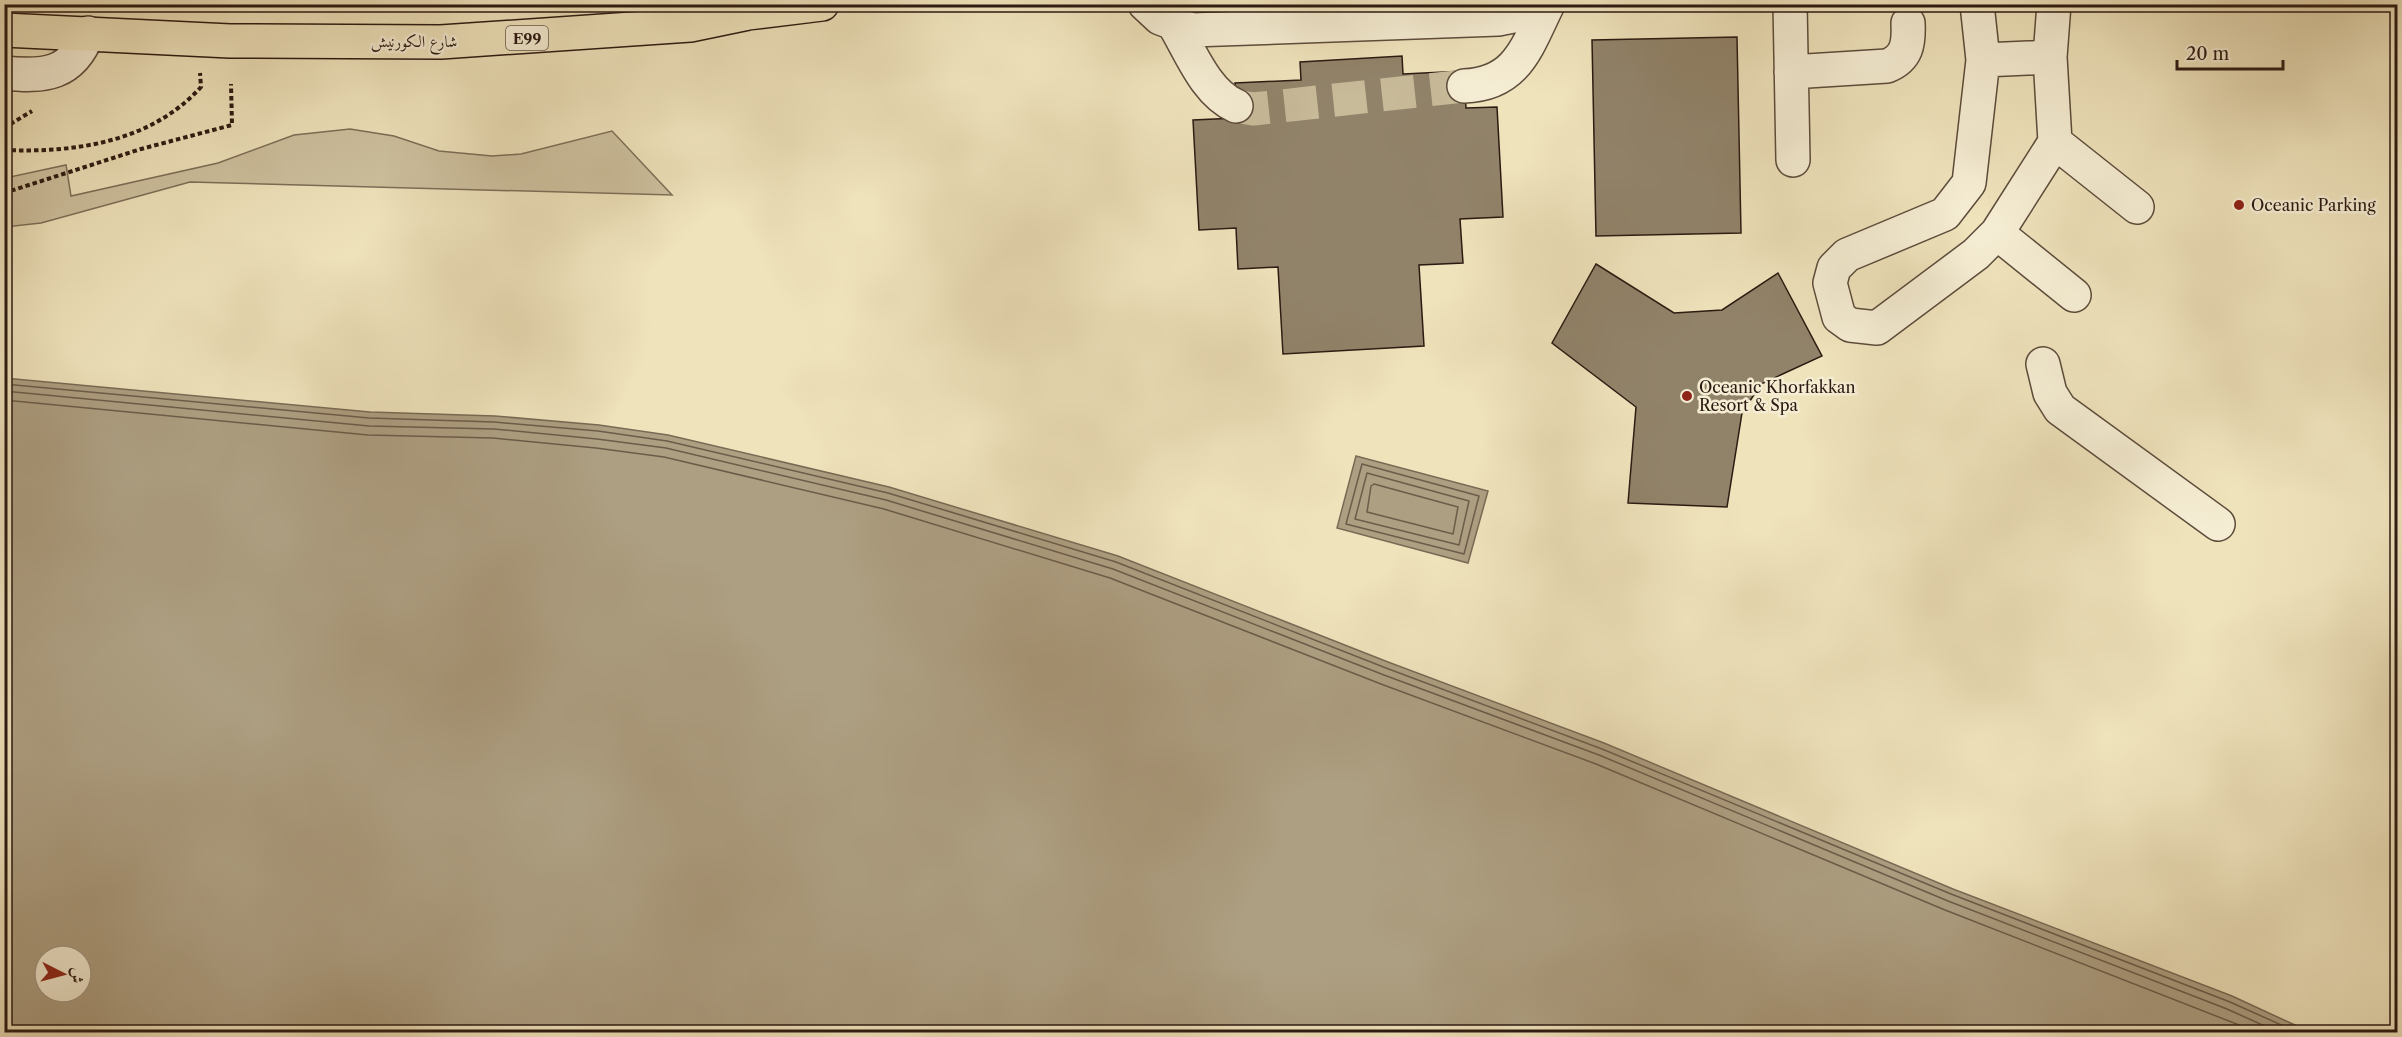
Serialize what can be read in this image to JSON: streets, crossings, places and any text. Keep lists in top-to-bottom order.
{
  "streets": {
    "highway": ["E99", "شارع الكورنيش"]
  },
  "places": ["Oceanic Parking", "Oceanic Khorfakkan Resort & Spa"],
  "scale_bar": "20 m",
  "north": "right"
}
